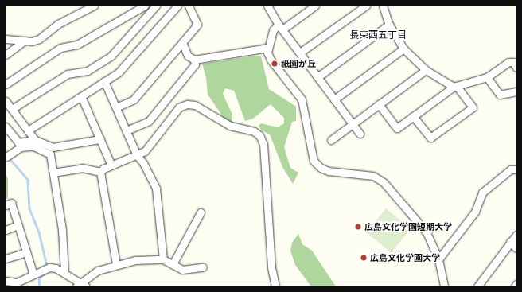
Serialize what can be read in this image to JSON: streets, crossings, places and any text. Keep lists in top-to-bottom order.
{
  "districts": ["長束西五丁目"],
  "places": ["祇園が丘", "広島文化学園短期大学", "広島文化学園大学"]
}
